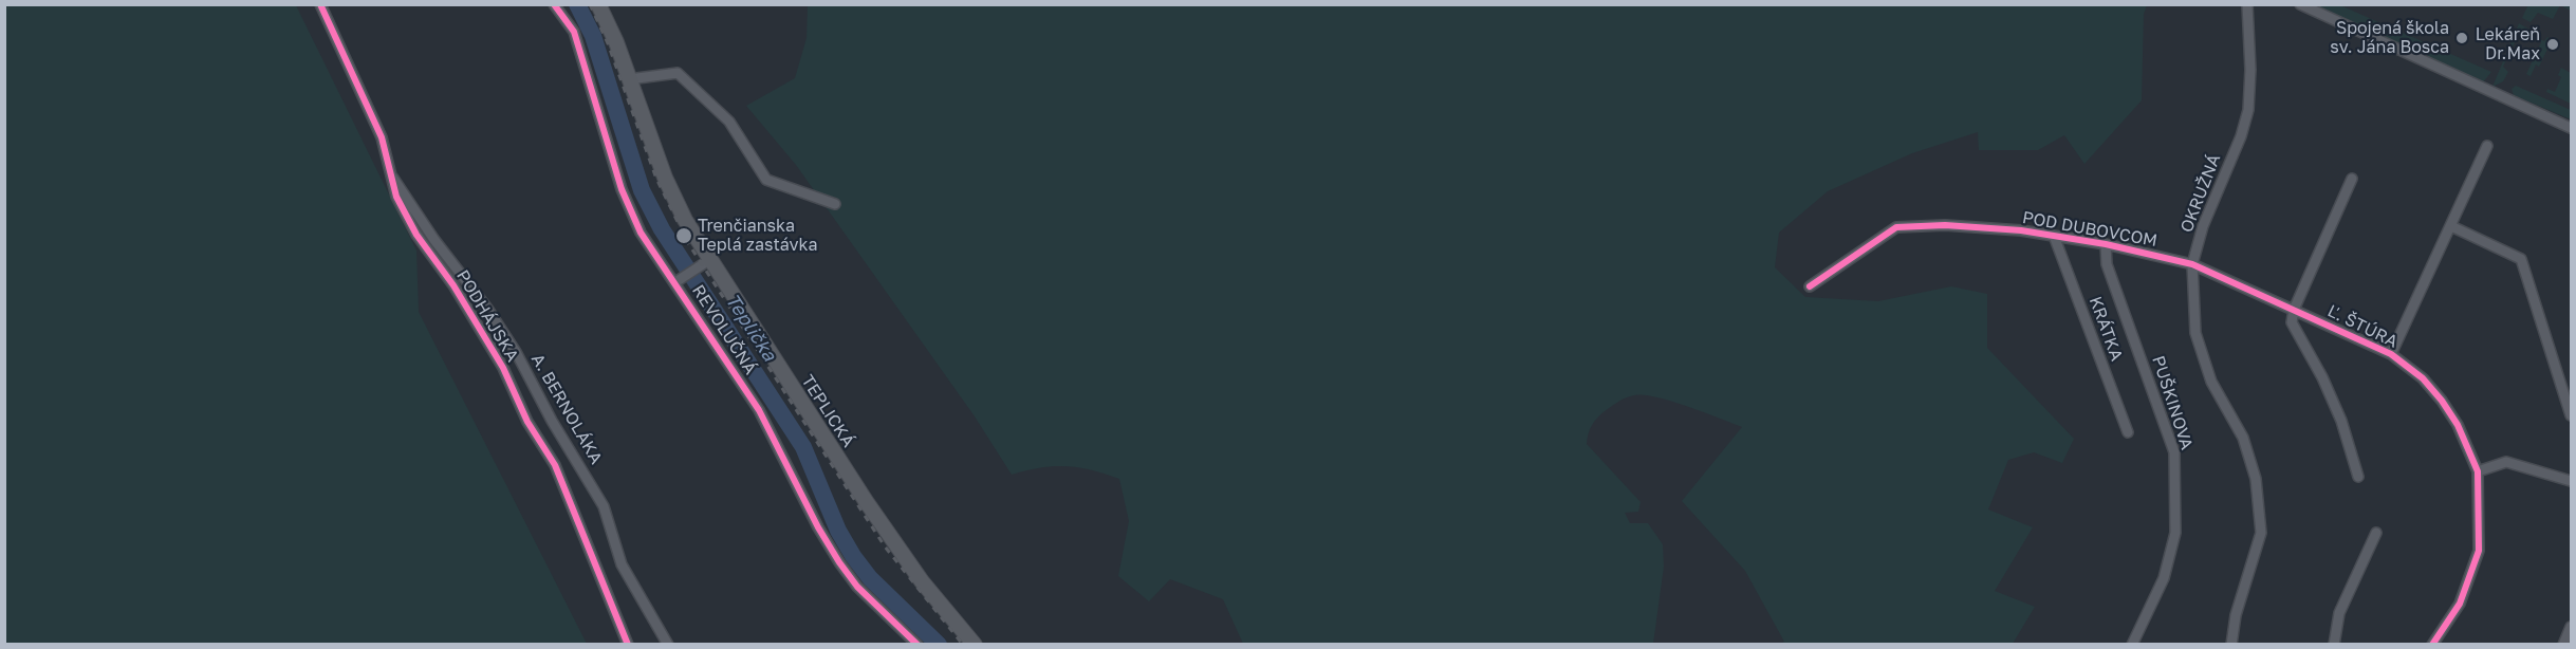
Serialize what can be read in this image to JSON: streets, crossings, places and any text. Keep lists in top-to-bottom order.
{
  "streets": {
    "main road": ["TEPLICKÁ"],
    "street": [
      "OKRUŽNÁ",
      "POD DUBOVCOM",
      "PODHÁJSKA",
      "Ľ. ŠTÚRA",
      "KRÁTKA",
      "REVOLUČNÁ",
      "PUŠKINOVA",
      "A. BERNOLÁKA"
    ]
  },
  "crossings": [
    ["OKRUŽNÁ", "POD DUBOVCOM"],
    ["OKRUŽNÁ", "Ľ. ŠTÚRA"],
    ["POD DUBOVCOM", "Ľ. ŠTÚRA"],
    ["POD DUBOVCOM", "KRÁTKA"],
    ["POD DUBOVCOM", "PUŠKINOVA"],
    ["PODHÁJSKA", "A. BERNOLÁKA"]
  ],
  "water": ["Teplička"],
  "places": ["Spojená škola sv. Jána Bosca", "Lekáreň Dr.Max", "Trenčianska Teplá zastávka"]
}
